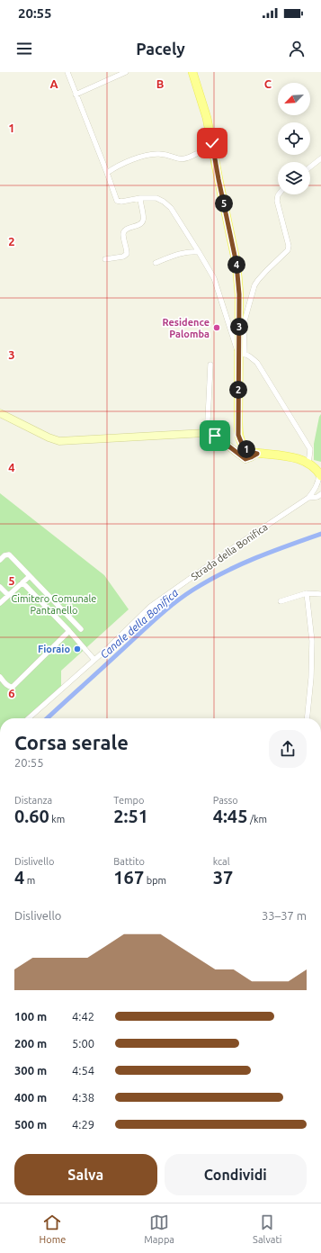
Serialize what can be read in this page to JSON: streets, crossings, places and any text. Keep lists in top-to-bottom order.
{
  "streets": {
    "street": ["Strada della Bonifica"]
  },
  "water": ["Canale della Bonifica"],
  "parks": ["Cimitero Comunale Pantanello"],
  "places": ["Residence Palomba", "Fioraio"],
  "north": "bottom left",
  "page": {
    "status": "20:55",
    "header": "Pacely",
    "pins": [
      "5",
      "4",
      "3",
      "2",
      "1"
    ],
    "heading": ["Corsa serale", "20:55"],
    "stats": [
      ["Distanza", "0.60 km"],
      ["Tempo", "2:51"],
      ["Passo", "4:45 /km"],
      ["Dislivello", "4 m"],
      ["Battito", "167 bpm"],
      ["kcal", "37"]
    ],
    "chart": ["Dislivello", "33–37 m"],
    "list": [
      {
        "name": "100 m",
        "note": "4:42"
      },
      {
        "name": "200 m",
        "note": "5:00"
      },
      {
        "name": "300 m",
        "note": "4:54"
      },
      {
        "name": "400 m",
        "note": "4:38"
      },
      {
        "name": "500 m",
        "note": "4:29"
      }
    ],
    "buttons": ["Salva", "Condividi"],
    "tabs": ["Home", "Mappa", "Salvati"]
  },
  "grid": {
    "columns": ["A", "B", "C"],
    "rows": [
      "1",
      "2",
      "3",
      "4",
      "5",
      "6"
    ]
  }
}
